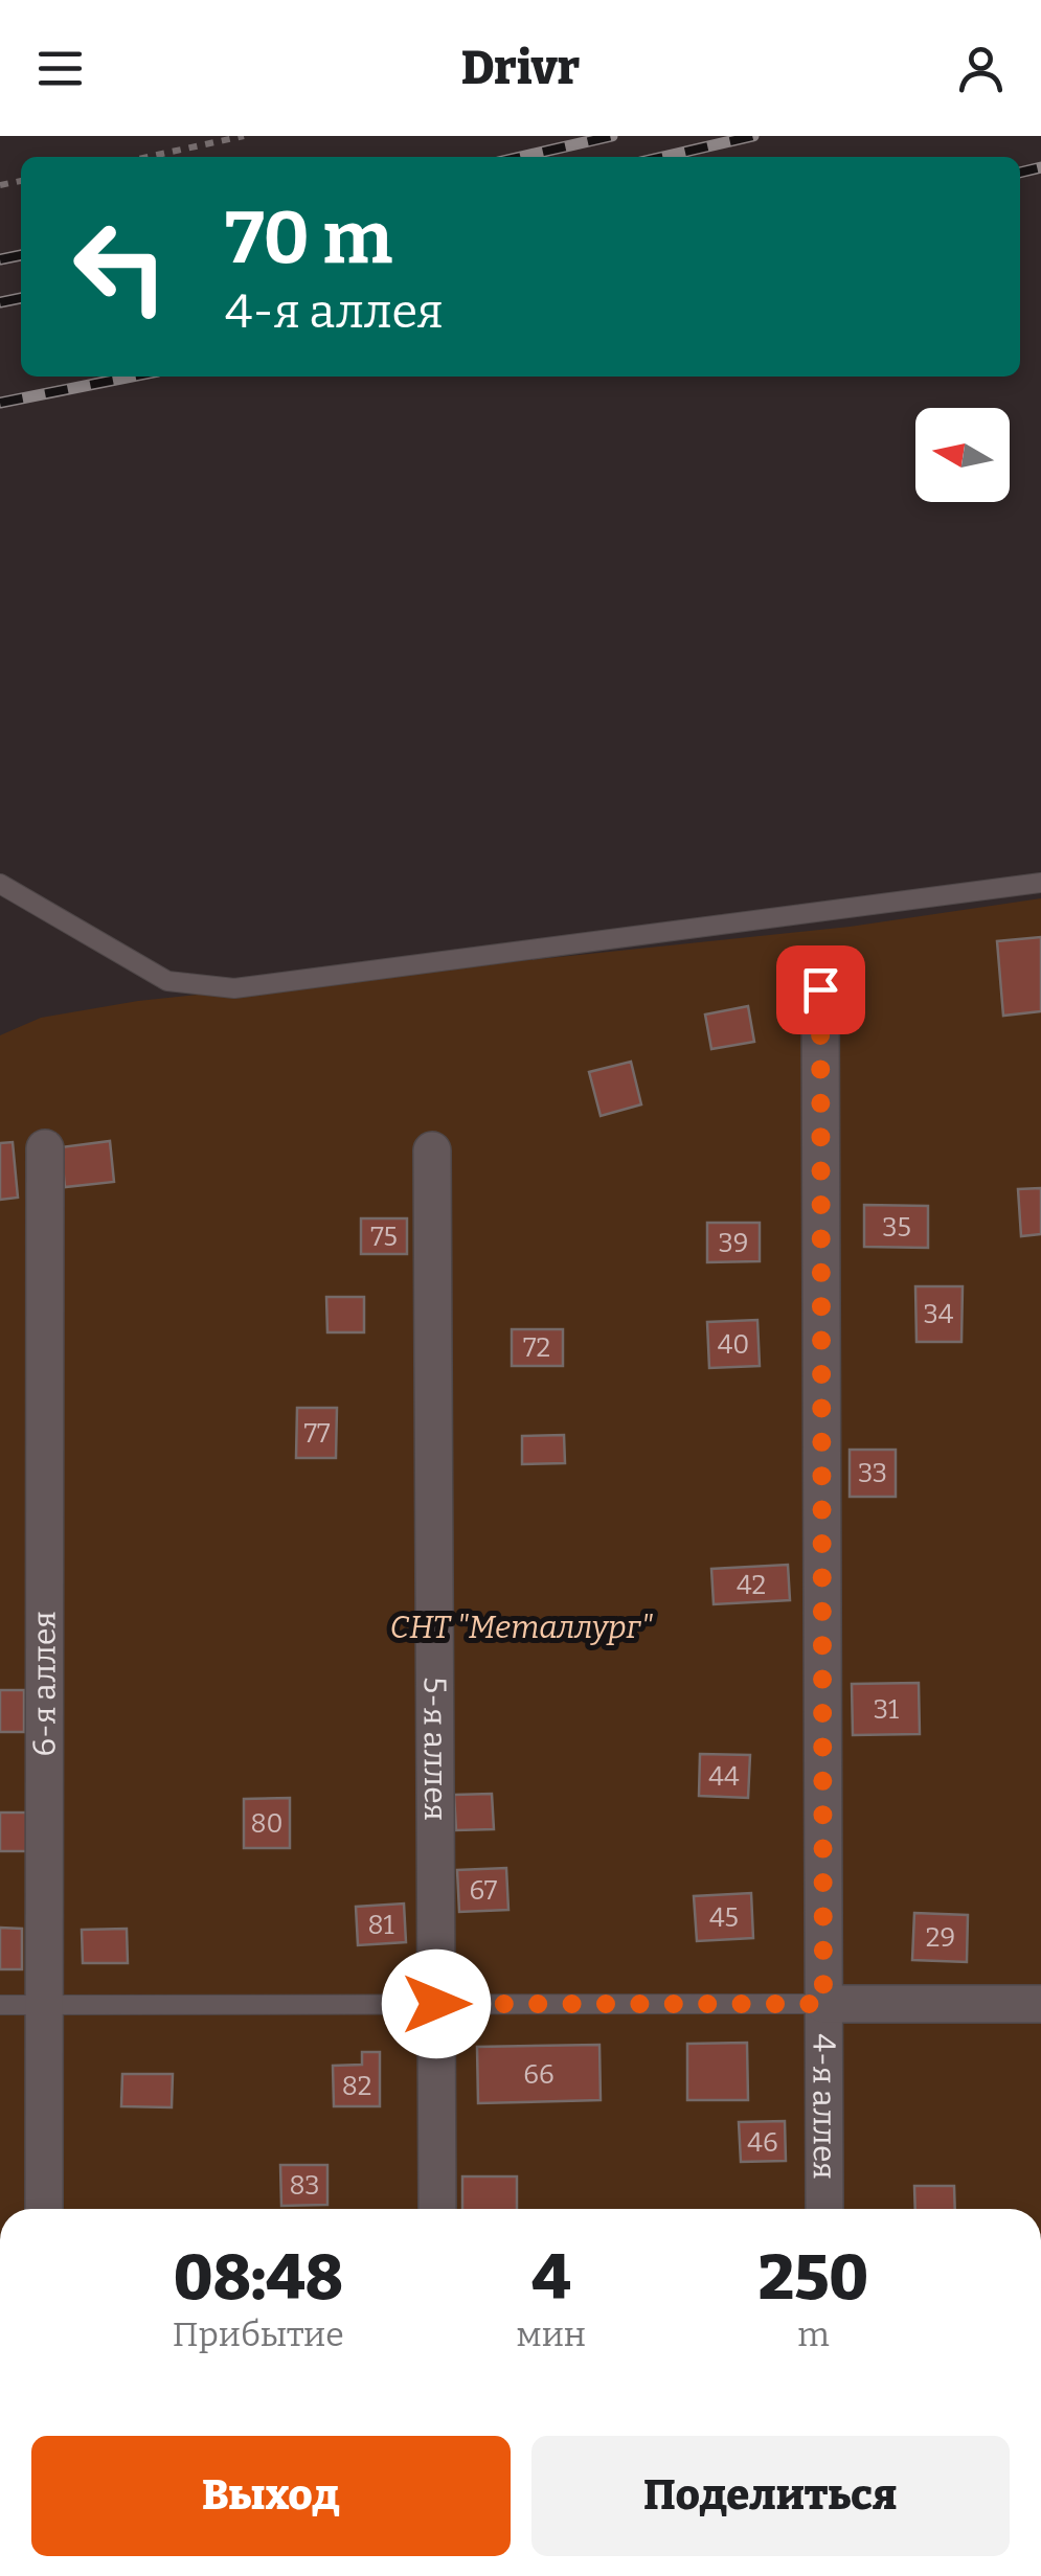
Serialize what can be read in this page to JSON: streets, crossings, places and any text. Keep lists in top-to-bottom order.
{
  "streets": {
    "street": ["6-я аллея", "5-я аллея", "4-я аллея"]
  },
  "parks": ["СНТ \"Металлург\""],
  "house_numbers": [
    "35",
    "75",
    "39",
    "34",
    "40",
    "72",
    "77",
    "33",
    "42",
    "31",
    "44",
    "80",
    "67",
    "45",
    "81",
    "29",
    "66",
    "82",
    "46",
    "83"
  ],
  "north": "left",
  "page": {
    "header": "Drivr",
    "turn": ["70 m", "4-я аллея"],
    "eta": [
      "08:48",
      "Прибытие",
      "4",
      "мин",
      "250",
      "m"
    ],
    "buttons": ["Выход", "Поделиться"]
  }
}
